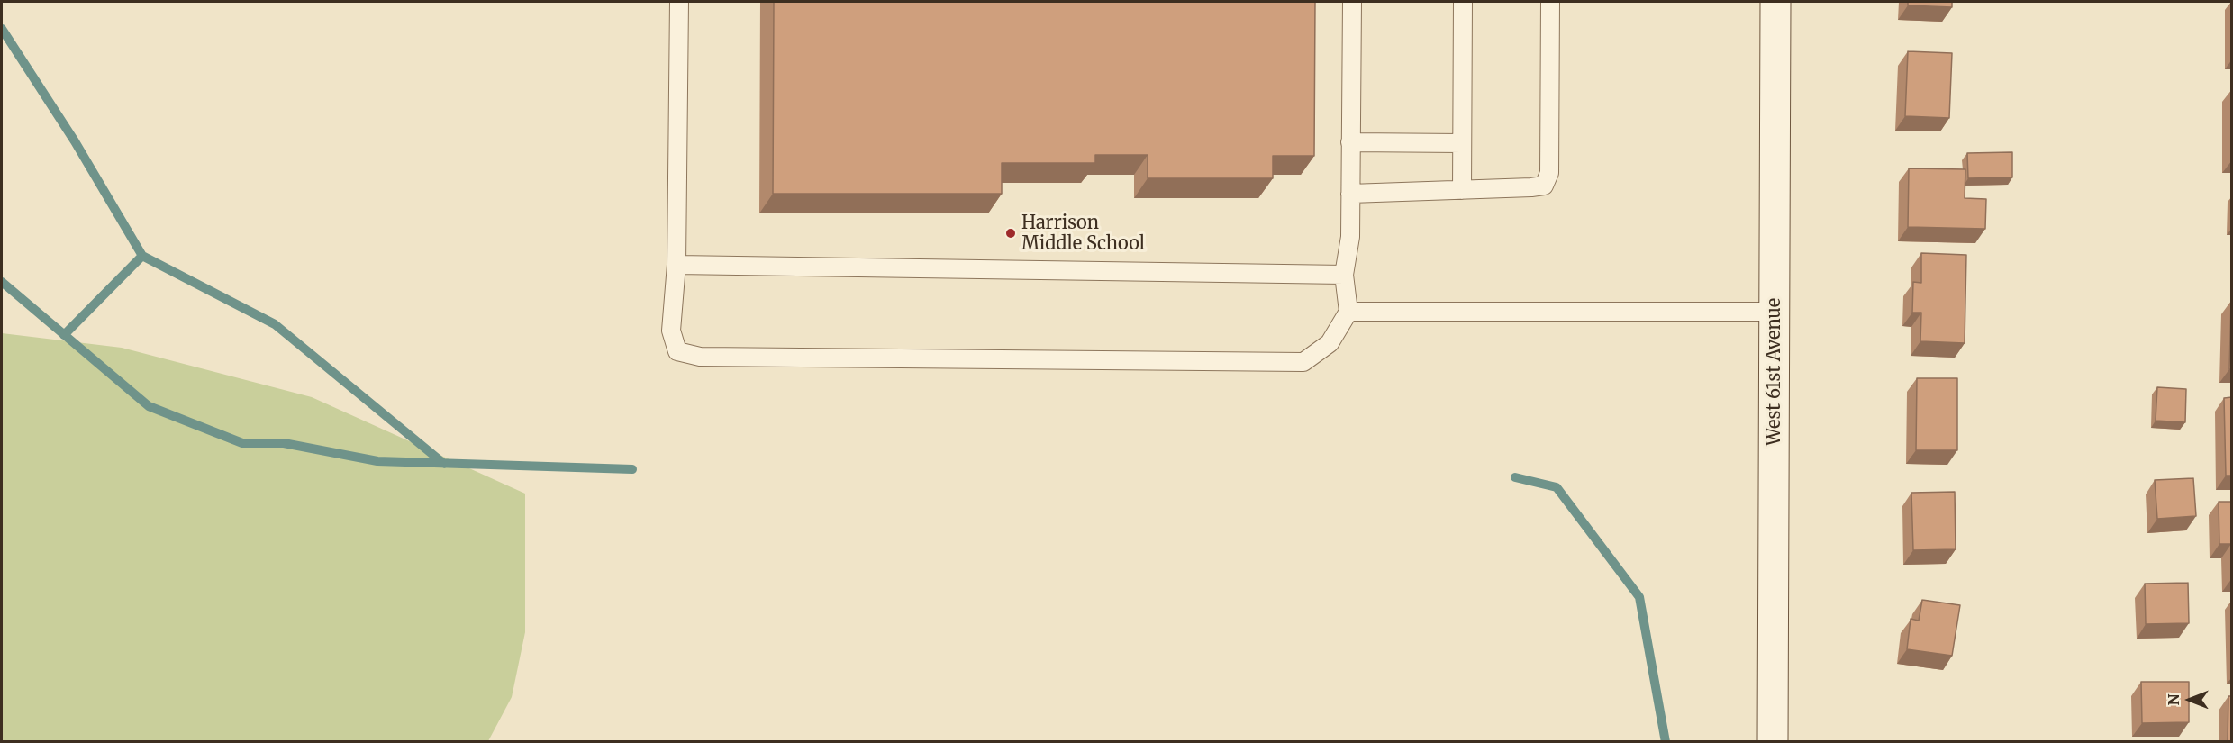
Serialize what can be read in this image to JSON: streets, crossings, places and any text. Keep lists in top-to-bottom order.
{
  "streets": {
    "main road": ["West 61st Avenue"]
  },
  "places": ["Harrison Middle School"],
  "north": "left"
}
